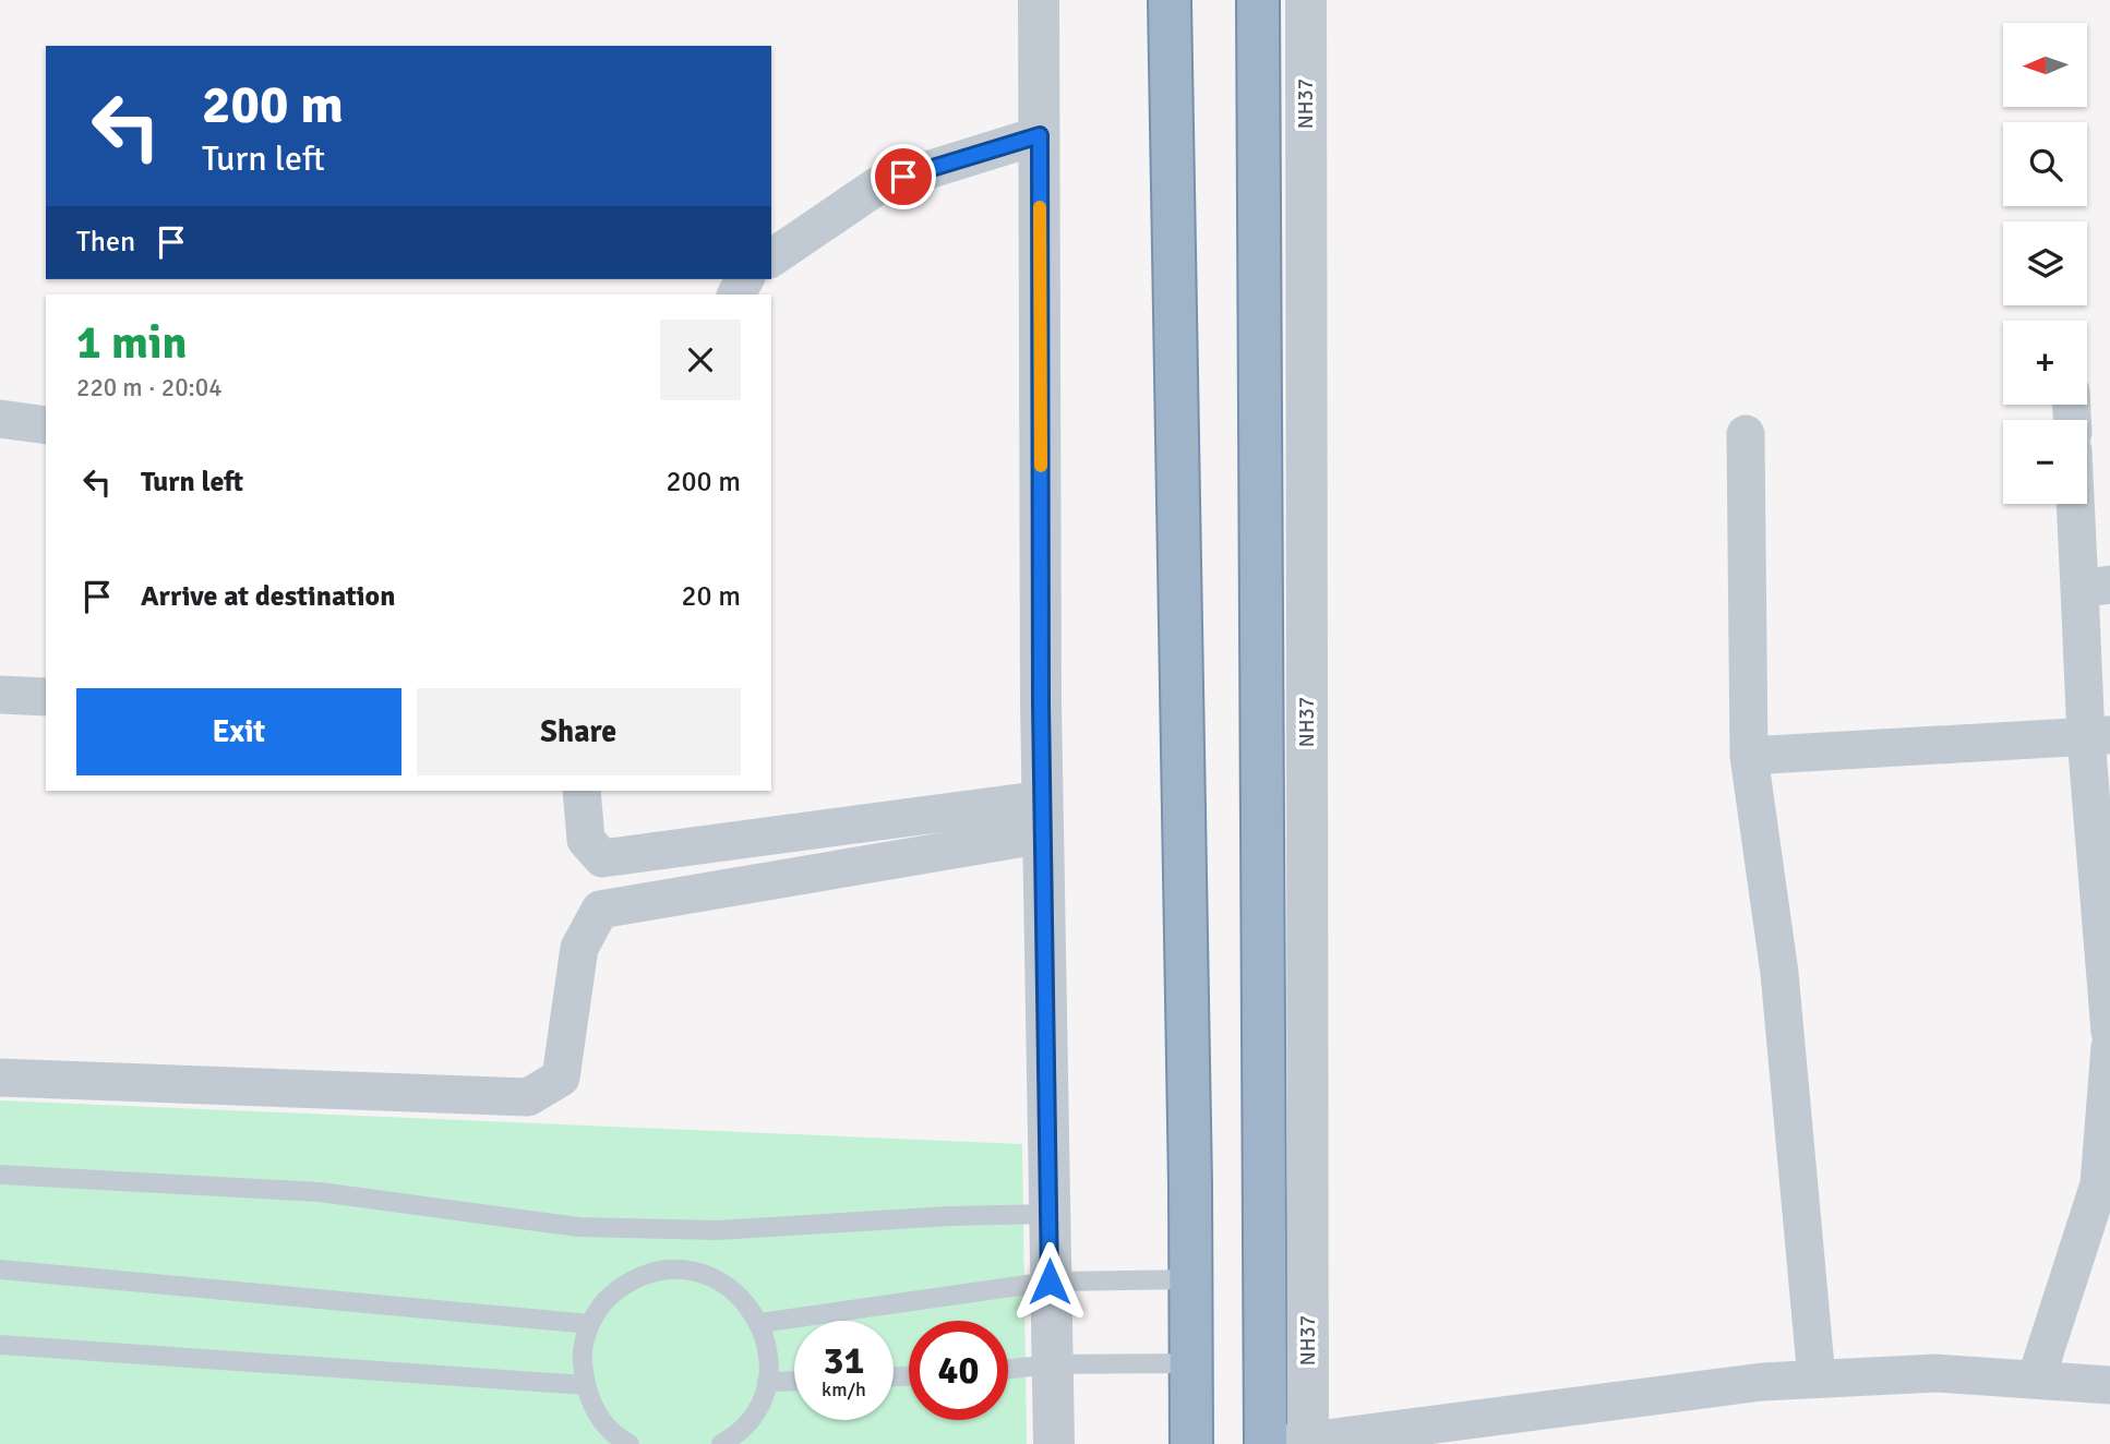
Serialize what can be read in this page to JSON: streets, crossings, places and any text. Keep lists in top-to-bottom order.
{
  "streets": {
    "street": ["NH37"]
  },
  "north": "left",
  "page": {
    "map_buttons": ["+", "−"],
    "turn": ["200 m", "Turn left"],
    "then": "Then",
    "heading": ["1 min", "220 m · 20:04"],
    "list": [
      {
        "name": "Turn left",
        "value": "200 m"
      },
      {
        "name": "Arrive at destination",
        "value": "20 m"
      }
    ],
    "buttons": ["Exit", "Share"],
    "speed": "31 km/h",
    "limit": "40"
  }
}
